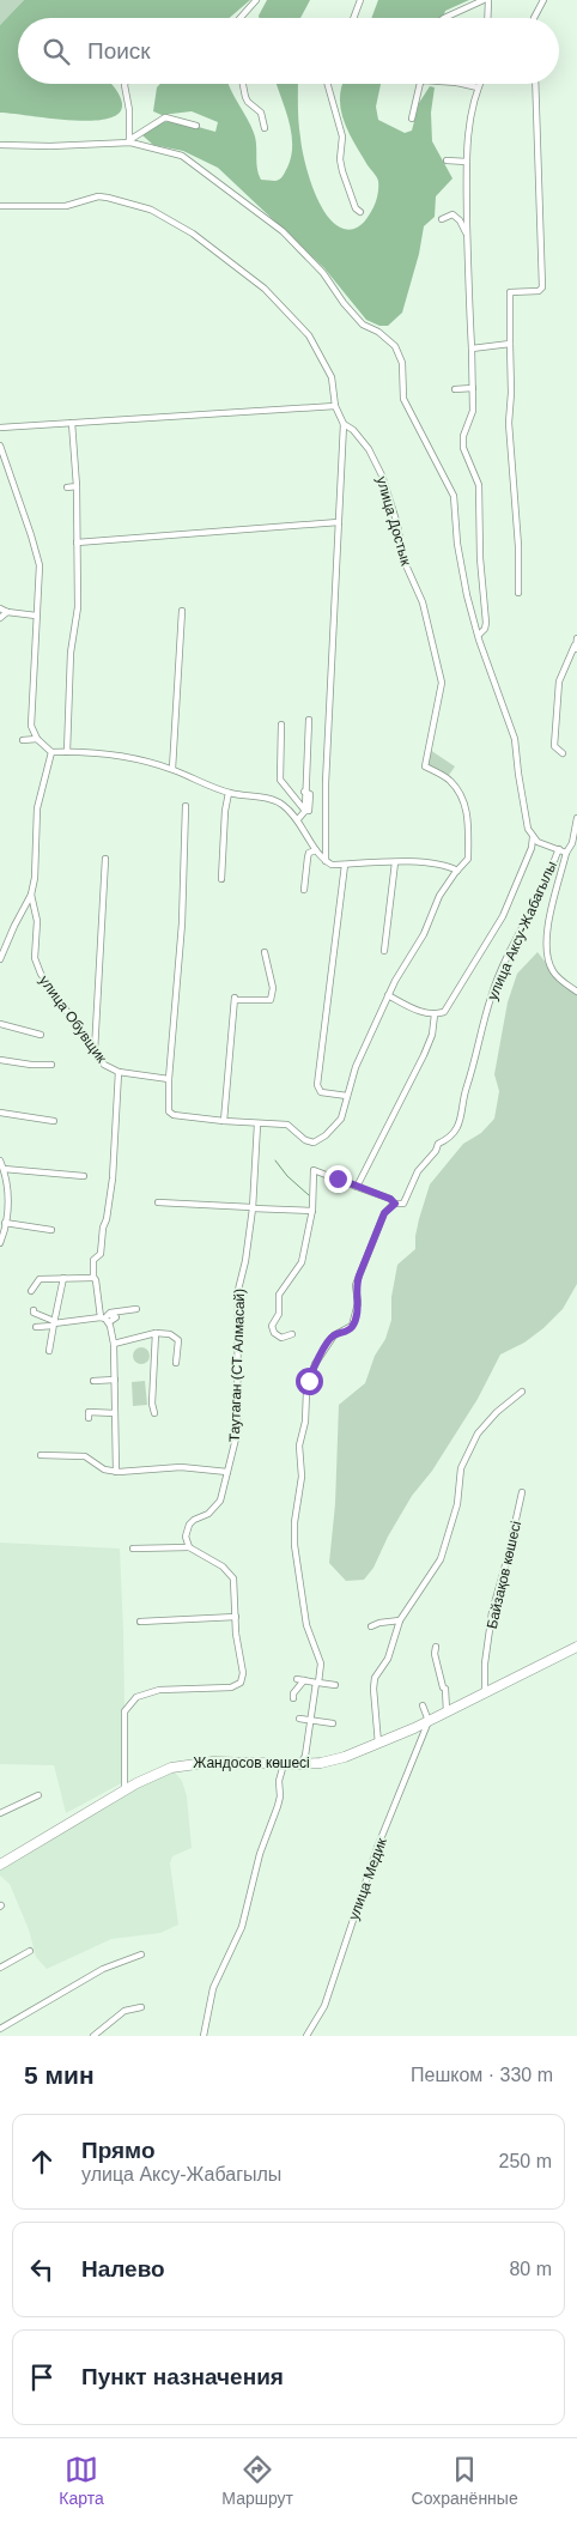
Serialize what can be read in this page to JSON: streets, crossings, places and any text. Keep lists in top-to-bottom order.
{
  "streets": {
    "main road": ["Жандосов көшесі"],
    "street": [
      "улица Достык",
      "улица Аксу-Жабагылы",
      "улица Обувщик",
      "Таутаган (СТ Алмасай)",
      "Байзақов көшесі",
      "улица Медик"
    ]
  },
  "crossings": [
    ["улица Достык", "Таутаган (СТ Алмасай)"],
    ["улица Аксу-Жабагылы", "Жандосов көшесі"],
    ["Байзақов көшесі", "Жандосов көшесі"],
    ["Жандосов көшесі", "улица Медик"]
  ],
  "page": {
    "search": "Поиск",
    "heading": ["5 мин", "Пешком · 330 m"],
    "list": [
      ["Прямо", "улица Аксу-Жабагылы", "250 m"],
      ["Налево", "80 m"],
      "Пункт назначения"
    ],
    "nav": ["Карта", "Маршрут", "Сохранённые"]
  }
}
